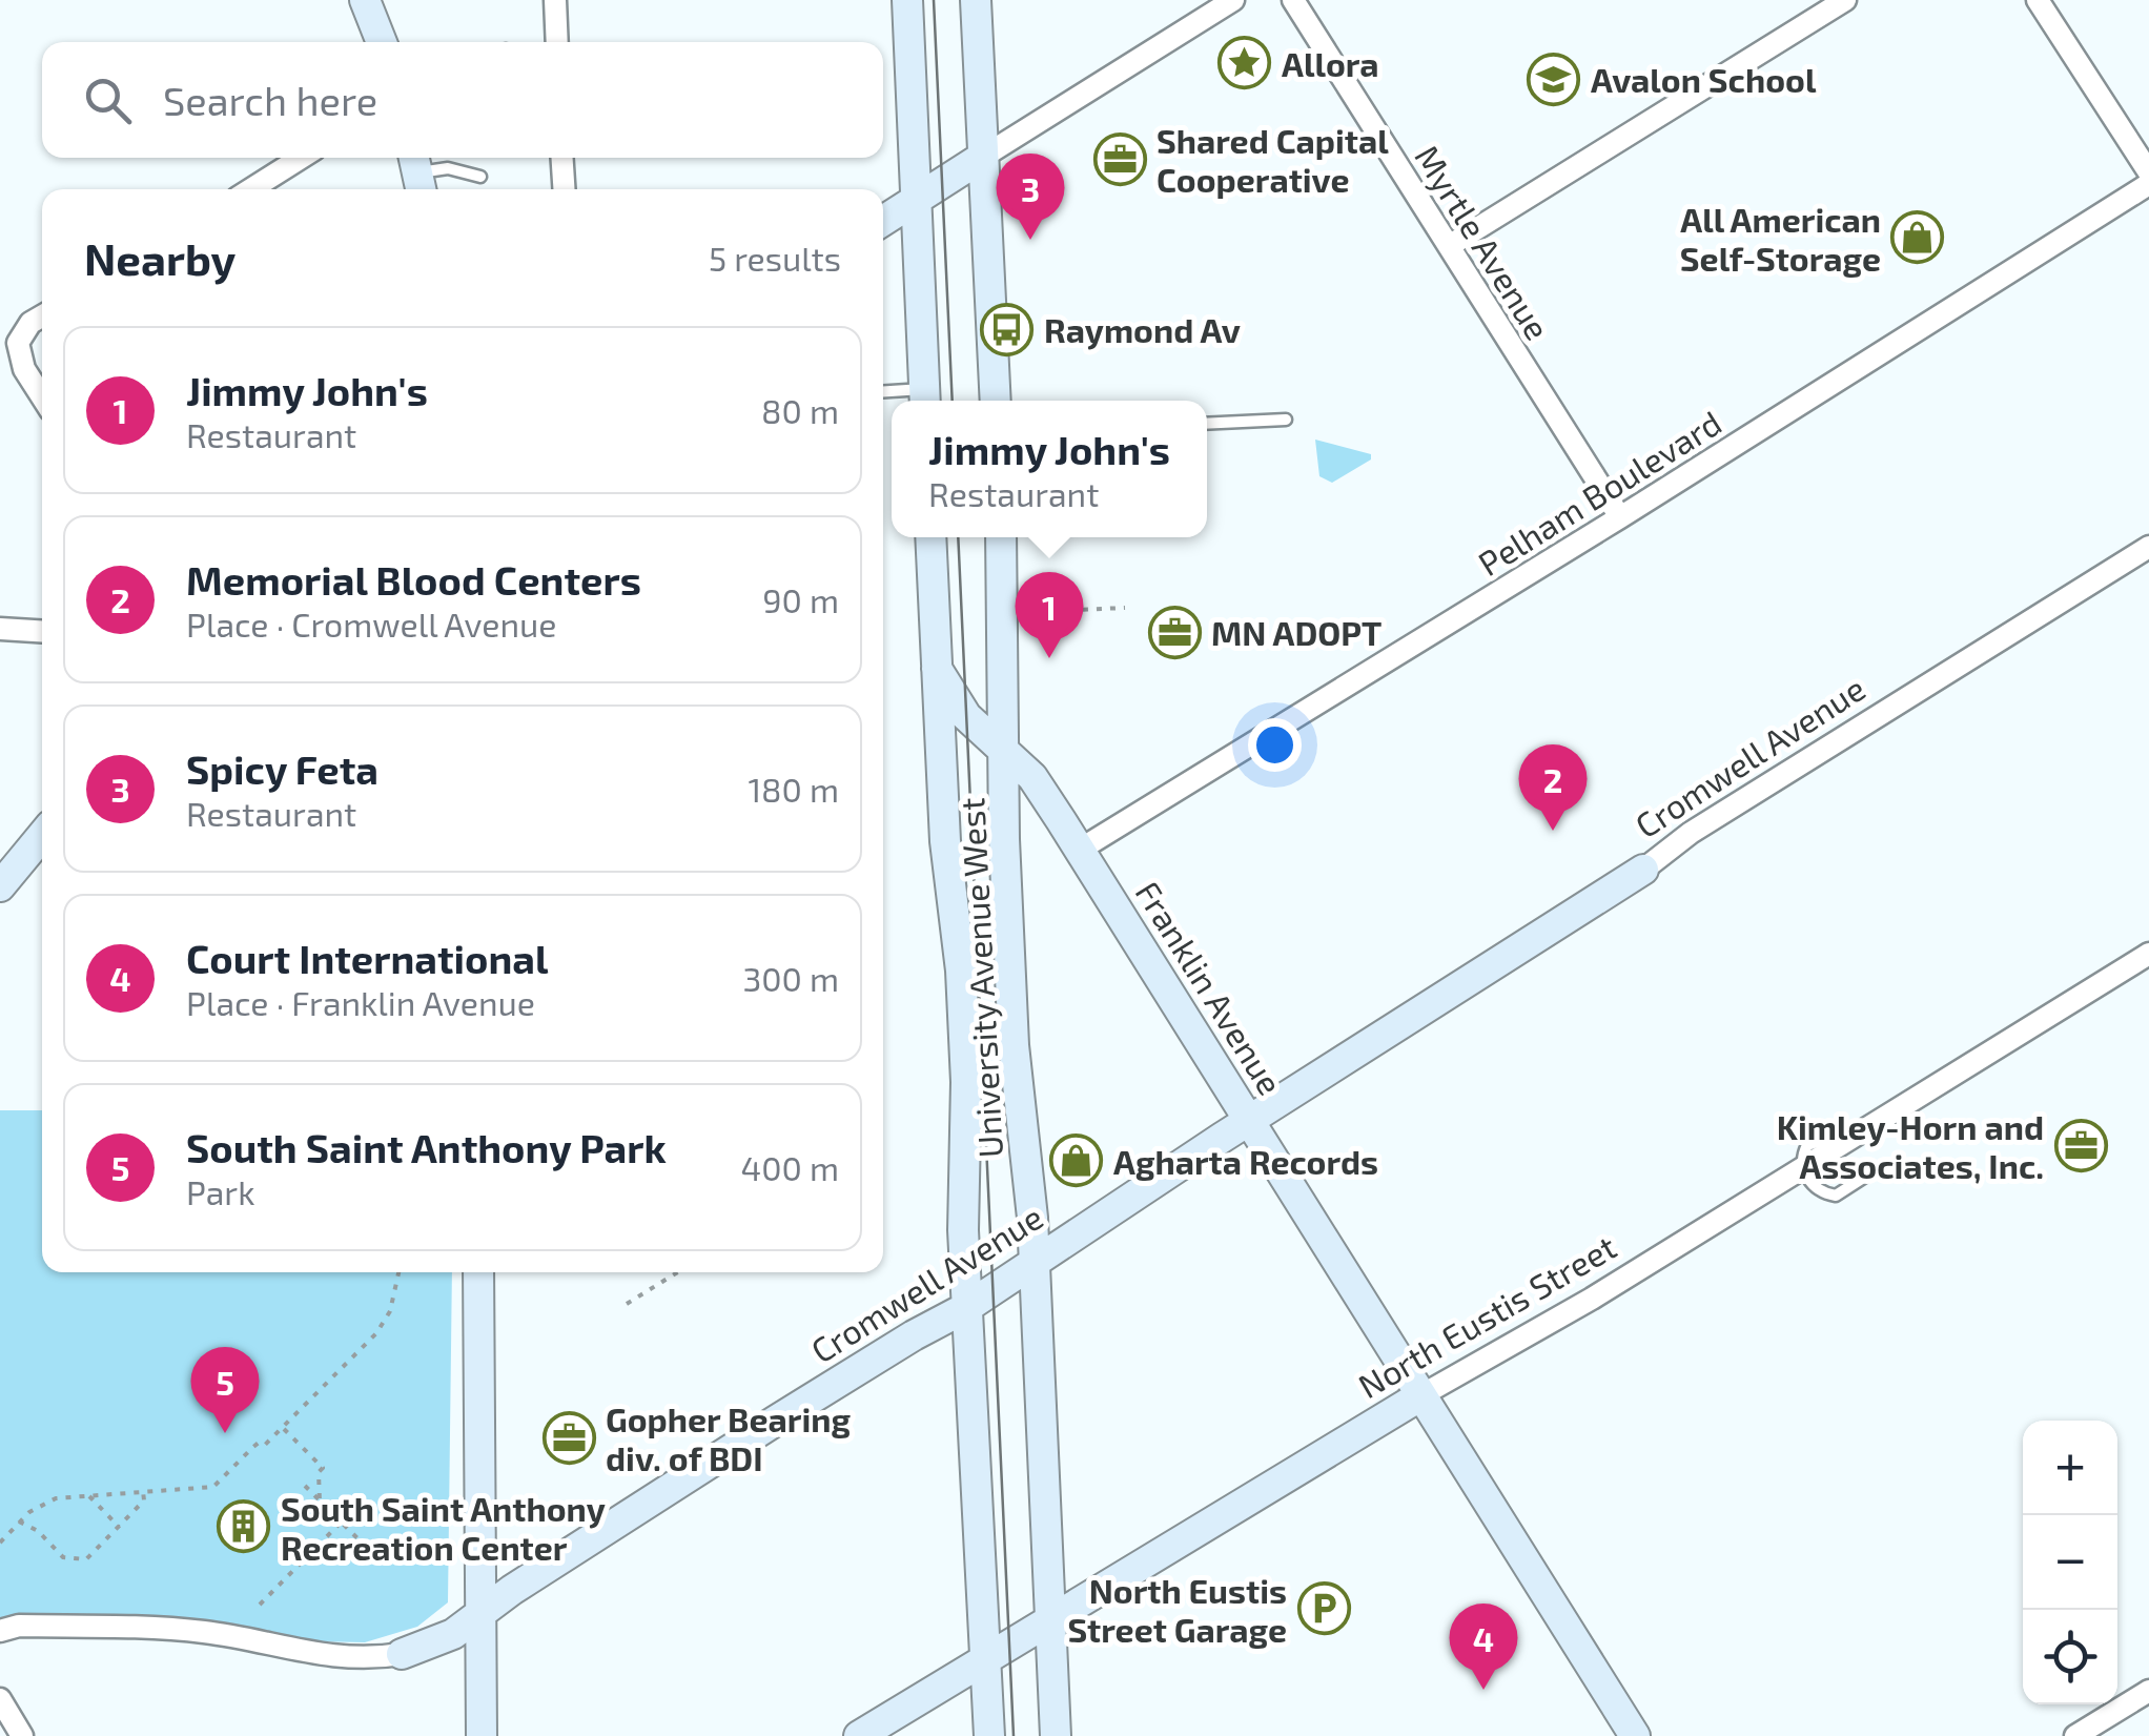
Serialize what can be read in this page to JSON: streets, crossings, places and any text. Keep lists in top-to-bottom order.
{
  "streets": {
    "main road": [
      "Cromwell Avenue",
      "University Avenue West",
      "Franklin Avenue",
      "North Eustis Street"
    ],
    "street": ["Myrtle Avenue", "Pelham Boulevard"]
  },
  "crossings": [
    ["Myrtle Avenue", "Pelham Boulevard"],
    ["Pelham Boulevard", "Franklin Avenue"],
    ["Cromwell Avenue", "University Avenue West"],
    ["Cromwell Avenue", "Franklin Avenue"],
    ["University Avenue West", "Franklin Avenue"],
    ["University Avenue West", "North Eustis Street"],
    ["Franklin Avenue", "North Eustis Street"]
  ],
  "places": {
    "place": ["Allora"],
    "school or university": ["Avalon School"],
    "office": [
      "Shared Capital Cooperative",
      "MN ADOPT",
      "Kimley-Horn and Associates, Inc.",
      "Gopher Bearing div. of BDI"
    ],
    "shop": ["All American Self-Storage", "Agharta Records"],
    "bus stop": ["Raymond Av"],
    "building": ["South Saint Anthony Recreation Center"],
    "parking": ["North Eustis Street Garage"]
  },
  "page": {
    "search": "Search here",
    "pins": [
      "3",
      "1",
      "2",
      "5",
      "4"
    ],
    "heading": ["Nearby", "5 results"],
    "list": [
      {
        "mark": "1",
        "name": "Jimmy John's",
        "note": "Restaurant",
        "value": "80 m"
      },
      {
        "mark": "2",
        "name": "Memorial Blood Centers",
        "note": "Place · Cromwell Avenue",
        "value": "90 m"
      },
      {
        "mark": "3",
        "name": "Spicy Feta",
        "note": "Restaurant",
        "value": "180 m"
      },
      {
        "mark": "4",
        "name": "Court International",
        "note": "Place · Franklin Avenue",
        "value": "300 m"
      },
      {
        "mark": "5",
        "name": "South Saint Anthony Park",
        "note": "Park",
        "value": "400 m"
      }
    ],
    "popup": ["Jimmy John's", "Restaurant"],
    "map_buttons": ["+", "−"]
  }
}
